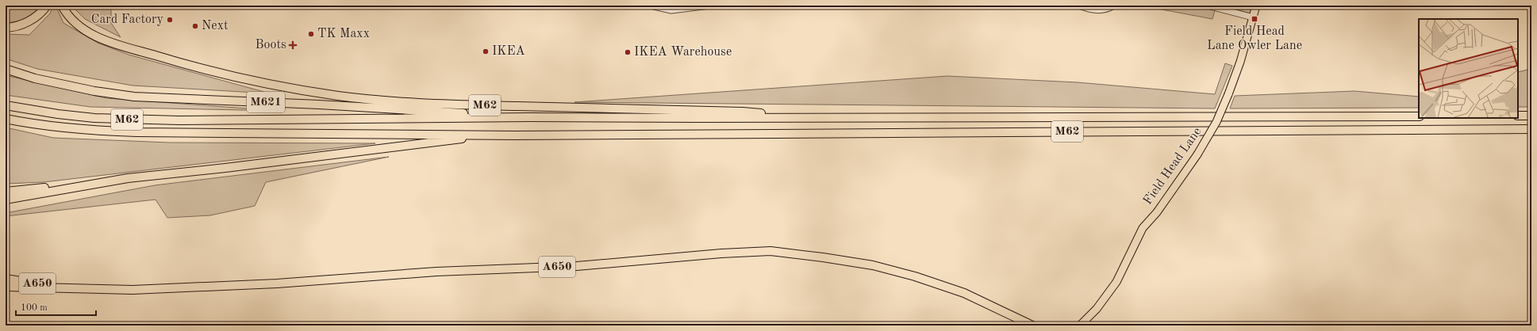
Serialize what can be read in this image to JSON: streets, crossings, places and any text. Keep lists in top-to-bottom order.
{
  "streets": {
    "highway": ["M621", "M62", "A650"],
    "main road": ["Field Head Lane"]
  },
  "crossings": [
    ["M621", "M62"]
  ],
  "places": {
    "transit": ["Field Head Lane Owler Lane"],
    "other": [
      "Card Factory",
      "Next",
      "TK Maxx",
      "IKEA",
      "IKEA Warehouse"
    ],
    "health": ["Boots"]
  },
  "scale_bar": "100 m"
}
